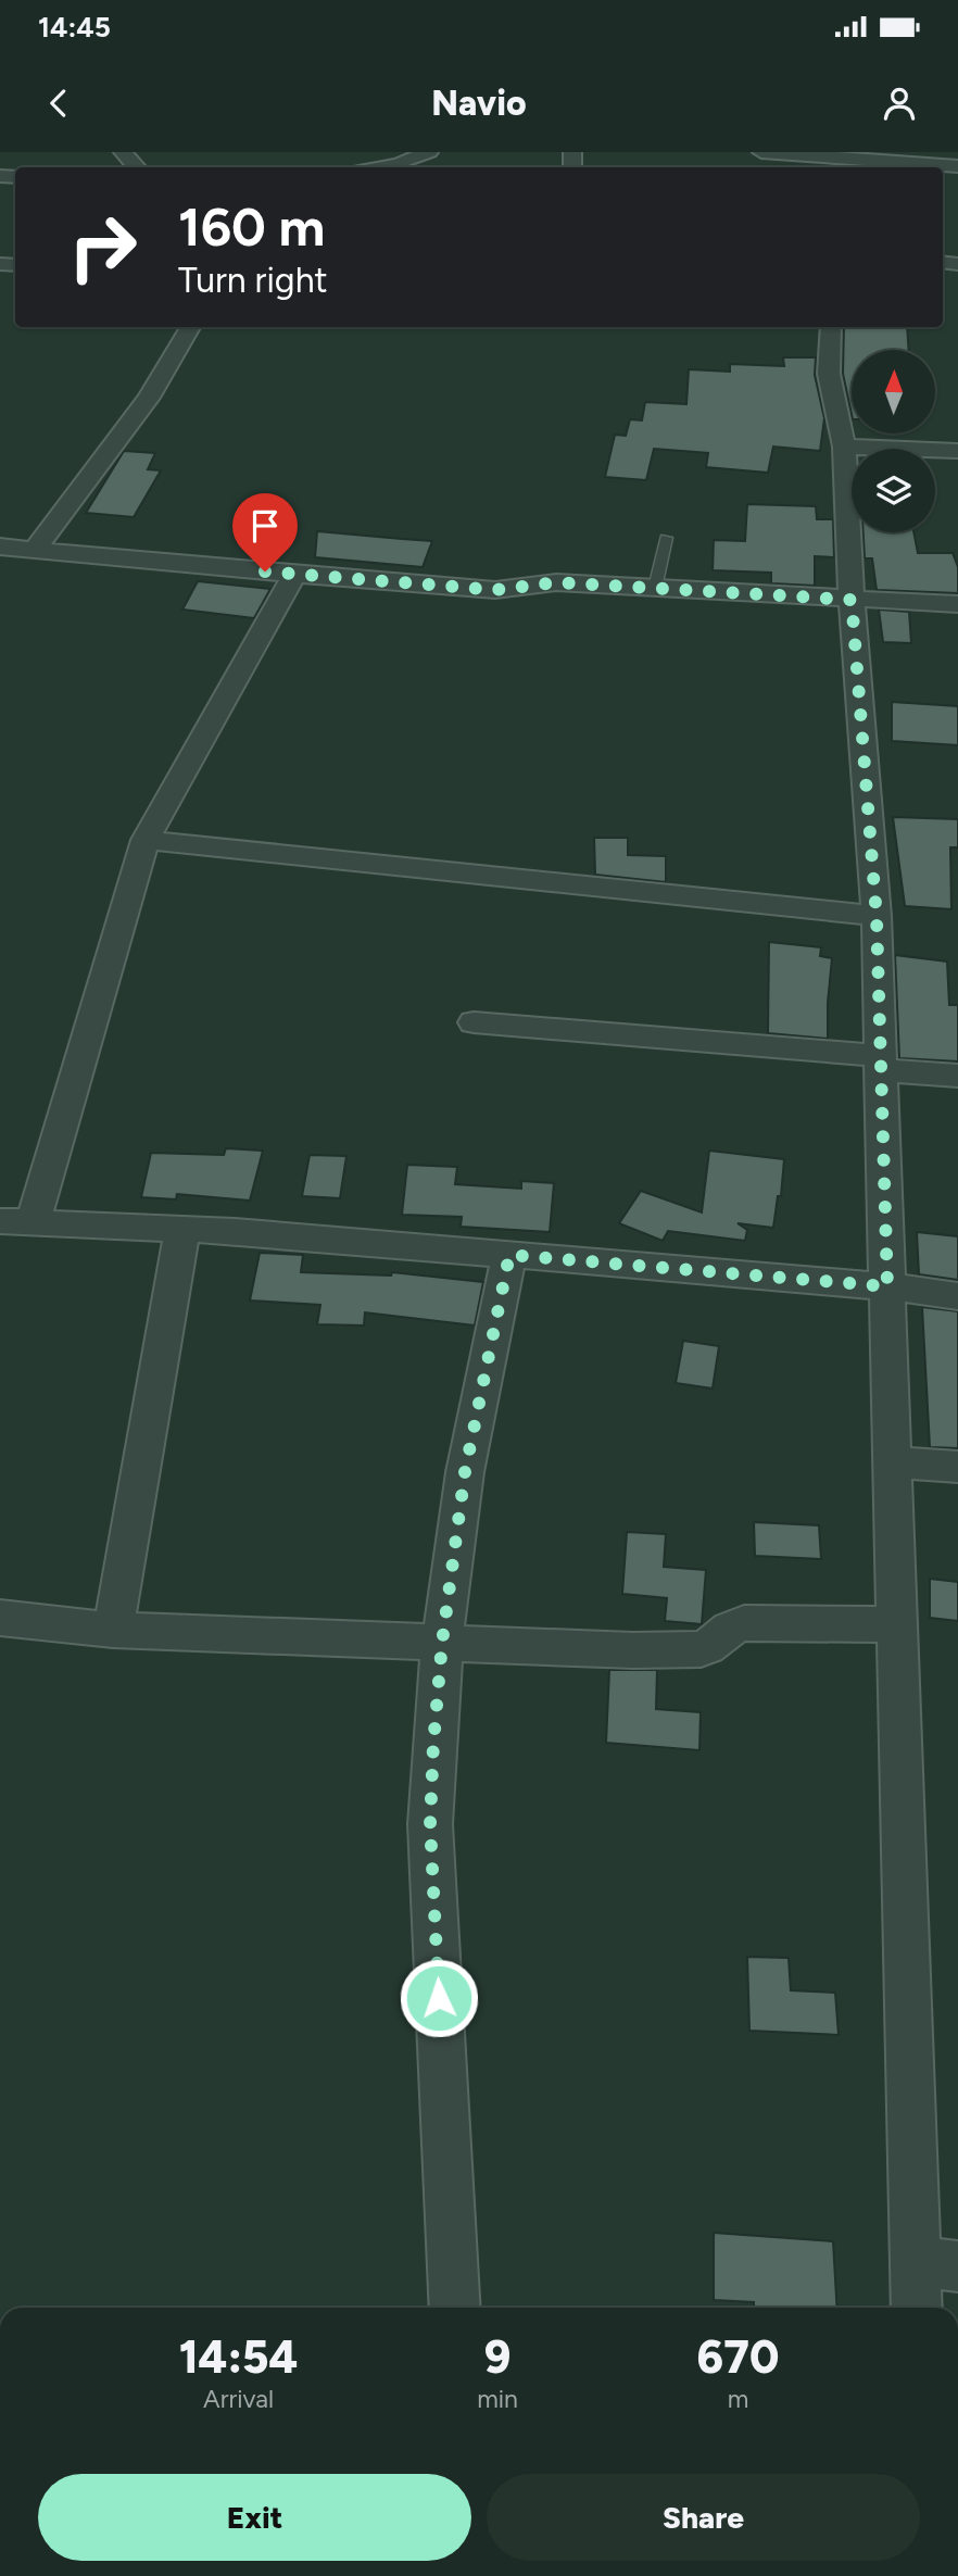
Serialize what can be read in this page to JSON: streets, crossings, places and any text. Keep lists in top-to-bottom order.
{
  "north": "top",
  "page": {
    "status": "14:45",
    "header": "Navio",
    "turn": ["160 m", "Turn right"],
    "eta": [
      "14:54",
      "Arrival",
      "9",
      "min",
      "670",
      "m"
    ],
    "buttons": ["Exit", "Share"]
  }
}
